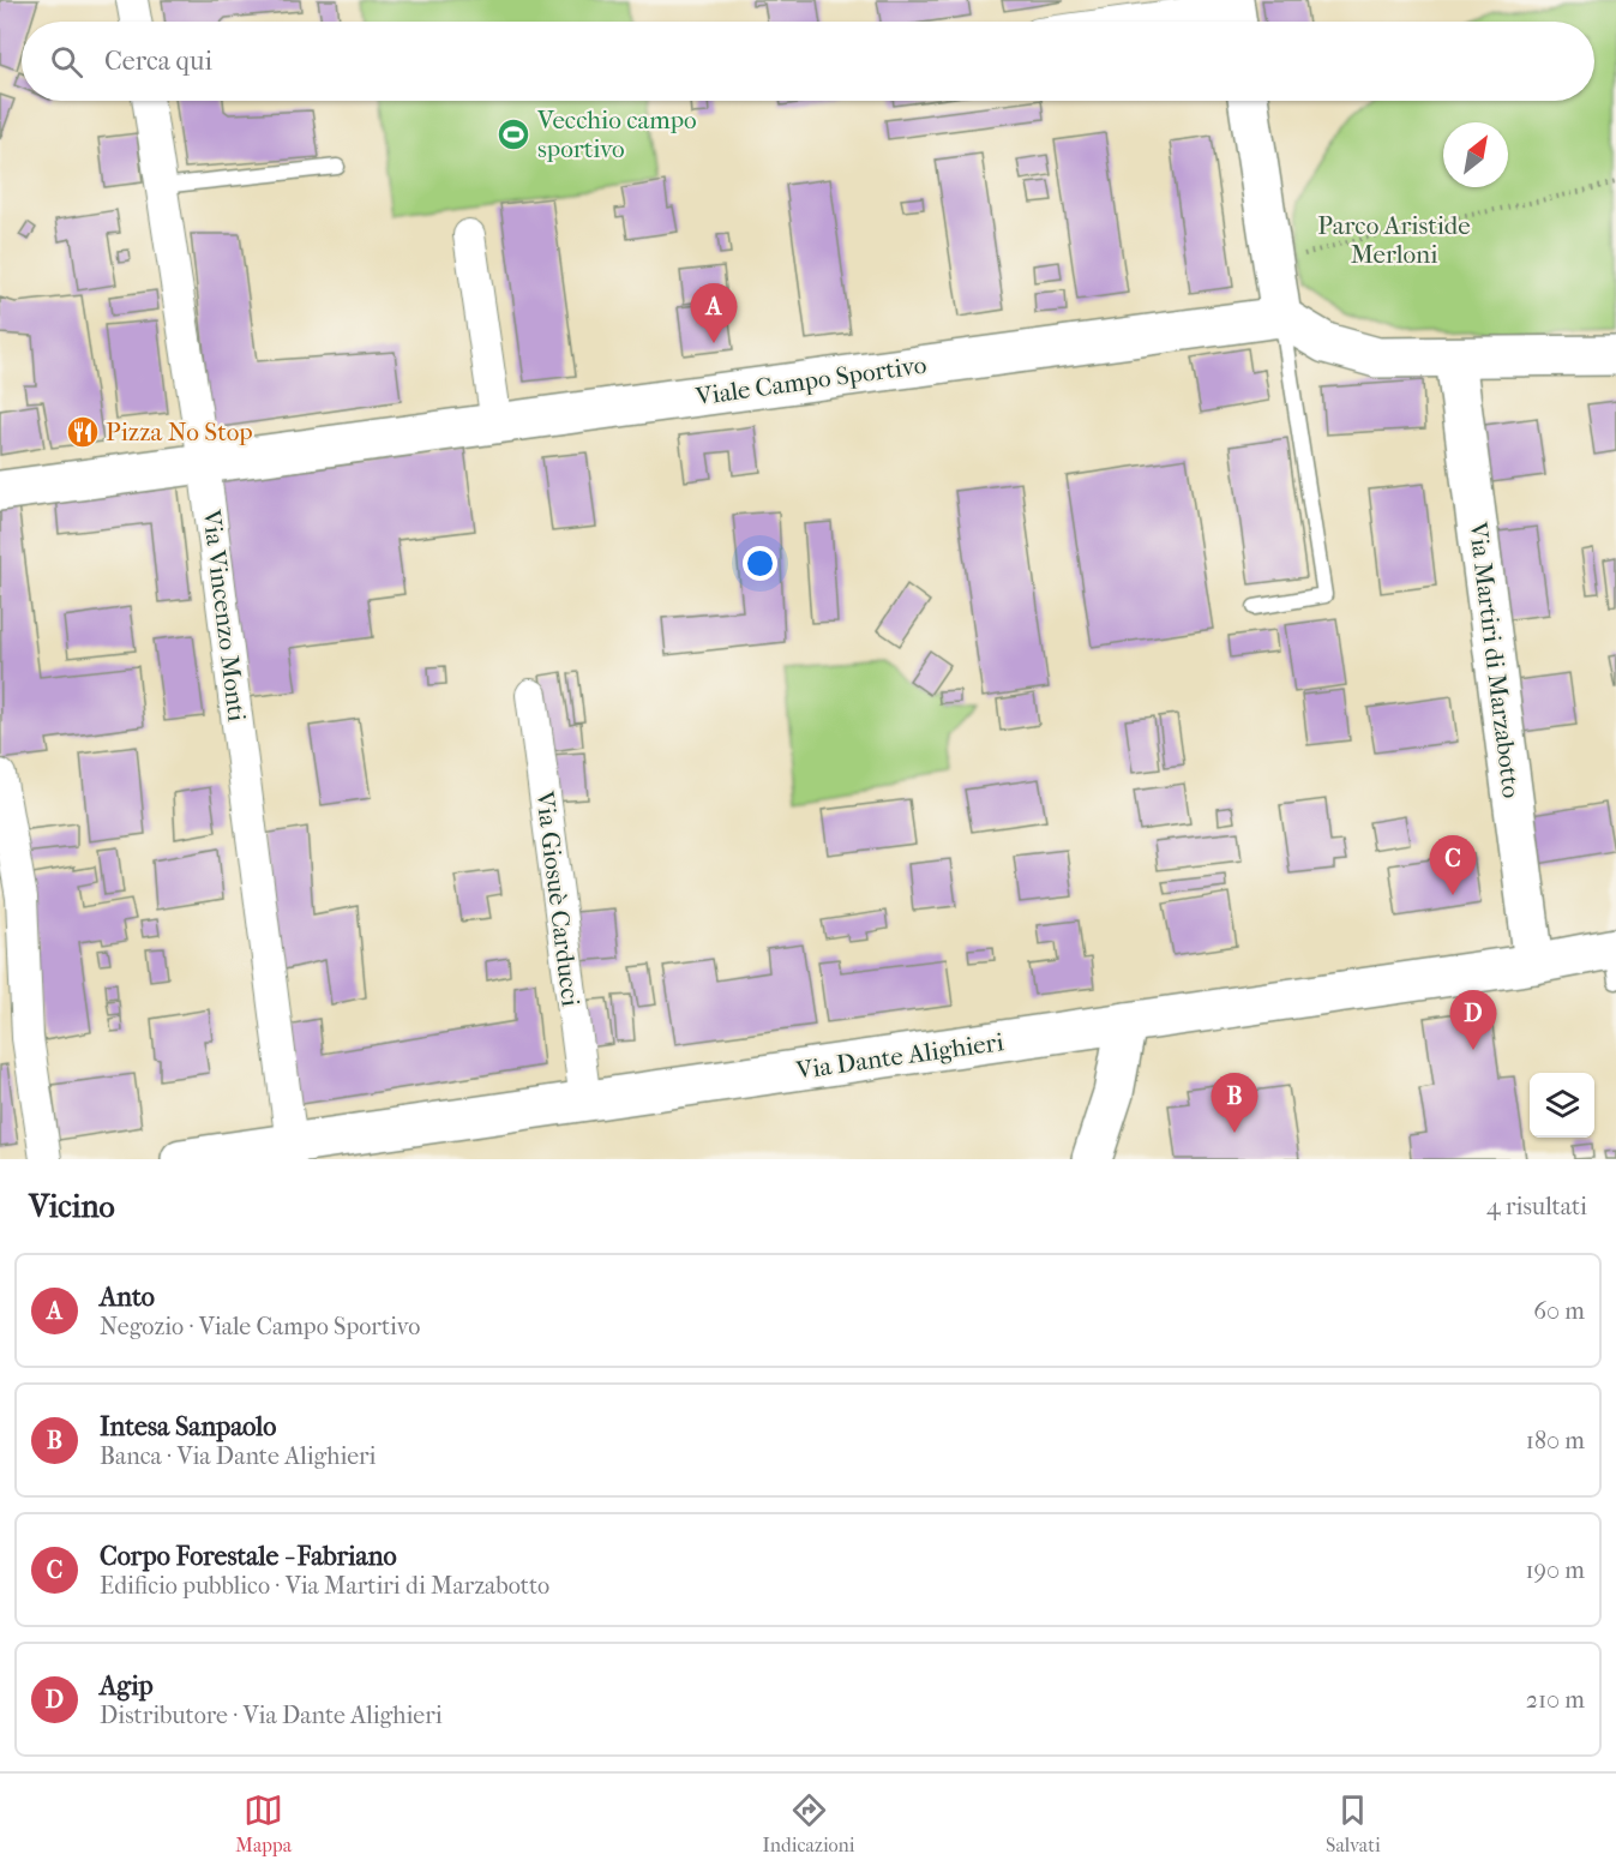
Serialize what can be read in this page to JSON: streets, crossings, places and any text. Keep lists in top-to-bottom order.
{
  "streets": {
    "street": [
      "Viale Campo Sportivo",
      "Via Vincenzo Monti",
      "Via Martiri di Marzabotto",
      "Via Giosuè Carducci",
      "Via Dante Alighieri"
    ]
  },
  "crossings": [
    ["Viale Campo Sportivo", "Via Vincenzo Monti"],
    ["Via Vincenzo Monti", "Via Dante Alighieri"],
    ["Via Martiri di Marzabotto", "Via Dante Alighieri"],
    ["Via Giosuè Carducci", "Via Dante Alighieri"]
  ],
  "parks": ["Parco Aristide Merloni"],
  "places": {
    "sports": ["Vecchio campo sportivo"],
    "restaurant": ["Pizza No Stop"]
  },
  "north": "top right",
  "page": {
    "search": "Cerca qui",
    "pins": [
      "A",
      "C",
      "D",
      "B"
    ],
    "heading": ["Vicino", "4 risultati"],
    "list": [
      {
        "mark": "A",
        "name": "Anto",
        "note": "Negozio · Viale Campo Sportivo",
        "value": "60 m"
      },
      {
        "mark": "B",
        "name": "Intesa Sanpaolo",
        "note": "Banca · Via Dante Alighieri",
        "value": "180 m"
      },
      {
        "mark": "C",
        "name": "Corpo Forestale - Fabriano",
        "note": "Edificio pubblico · Via Martiri di Marzabotto",
        "value": "190 m"
      },
      {
        "mark": "D",
        "name": "Agip",
        "note": "Distributore · Via Dante Alighieri",
        "value": "210 m"
      }
    ],
    "nav": ["Mappa", "Indicazioni", "Salvati"]
  }
}
